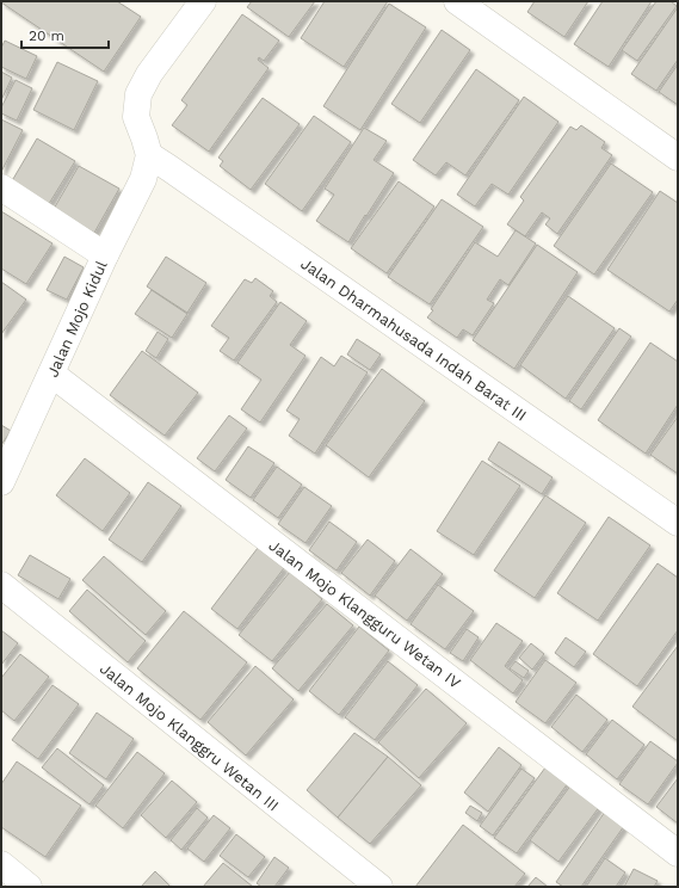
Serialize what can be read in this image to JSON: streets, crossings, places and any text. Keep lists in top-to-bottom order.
{
  "streets": {
    "street": [
      "Jalan Mojo Kidul",
      "Jalan Dharmahusada Indah Barat III",
      "Jalan Mojo Klangguru Wetan IV",
      "Jalan Mojo Klanggru Wetan III"
    ]
  },
  "crossings": [
    ["Jalan Mojo Kidul", "Jalan Dharmahusada Indah Barat III"],
    ["Jalan Mojo Kidul", "Jalan Mojo Klangguru Wetan IV"]
  ],
  "scale_bar": "20 m"
}
